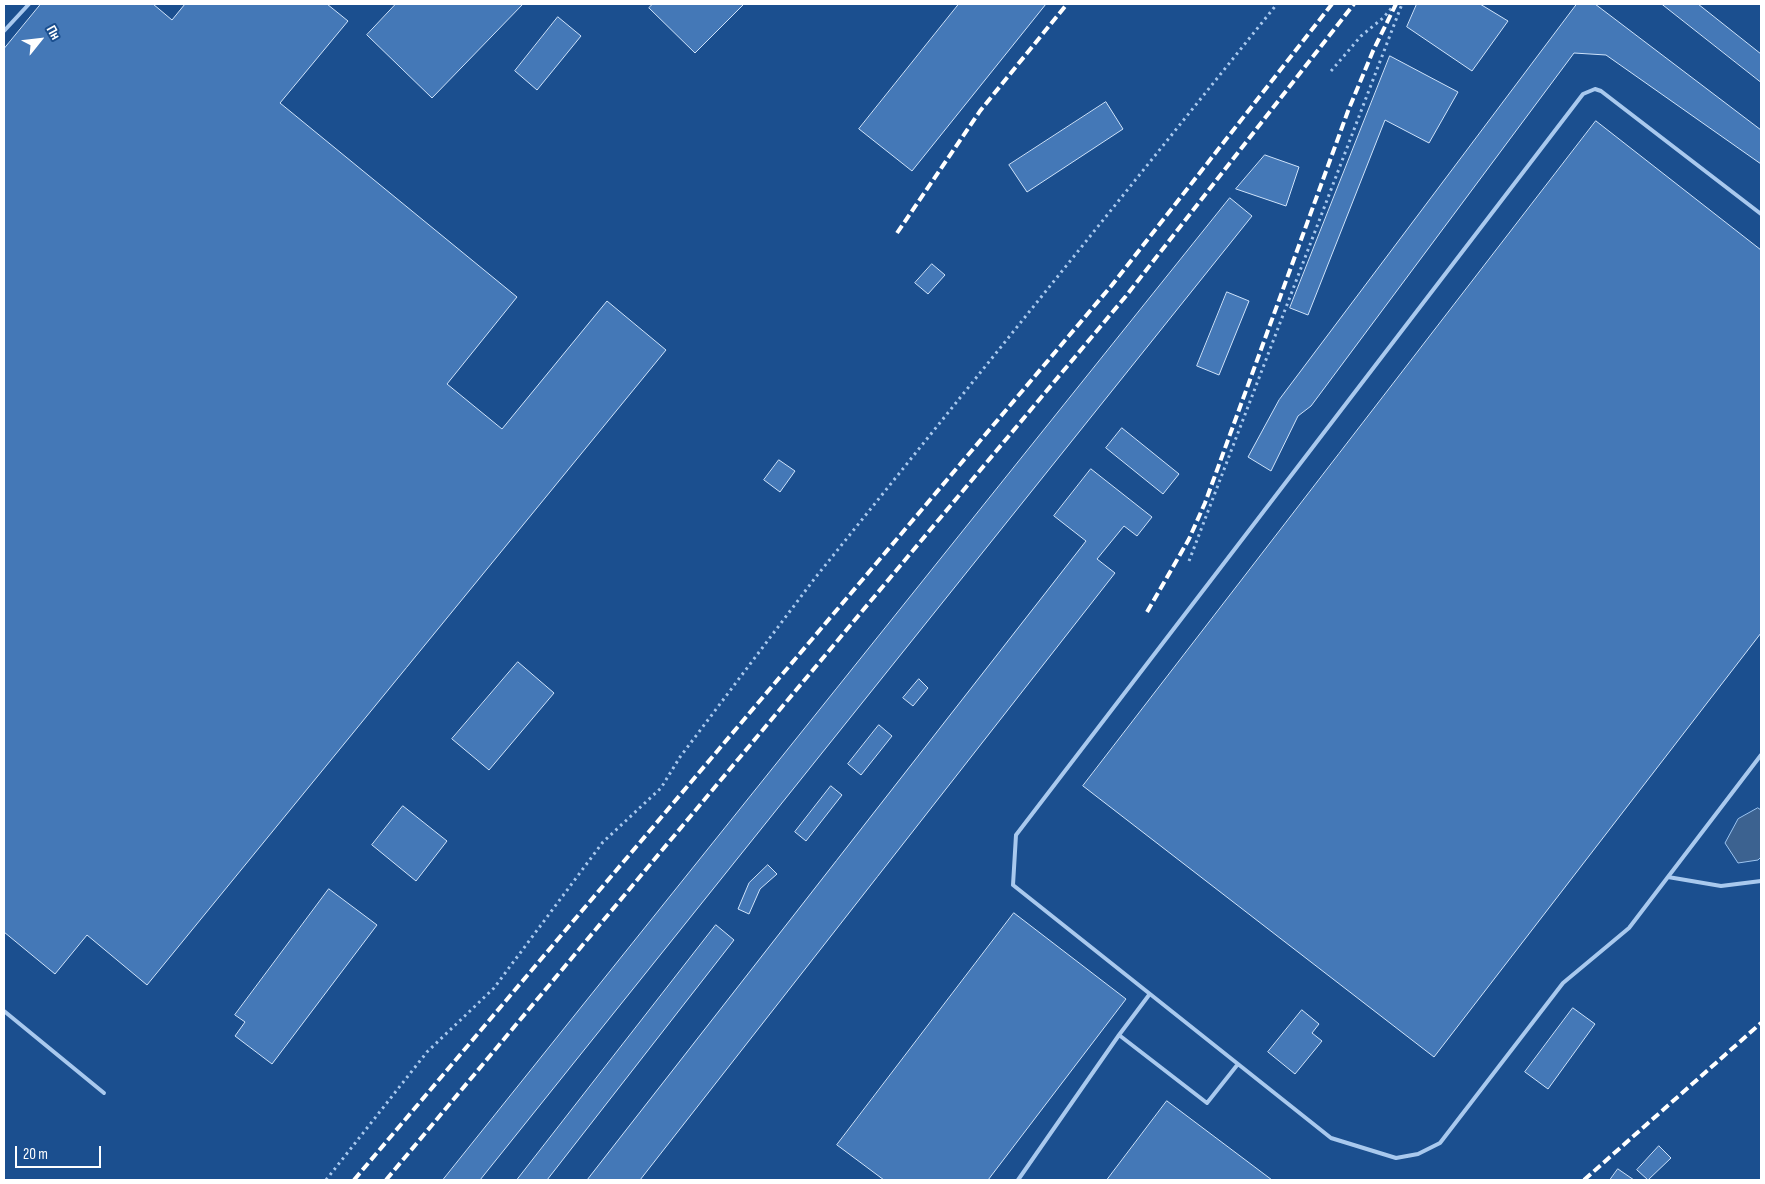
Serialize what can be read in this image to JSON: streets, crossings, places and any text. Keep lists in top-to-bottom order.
{
  "scale_bar": "20 m",
  "north": "top right"
}
